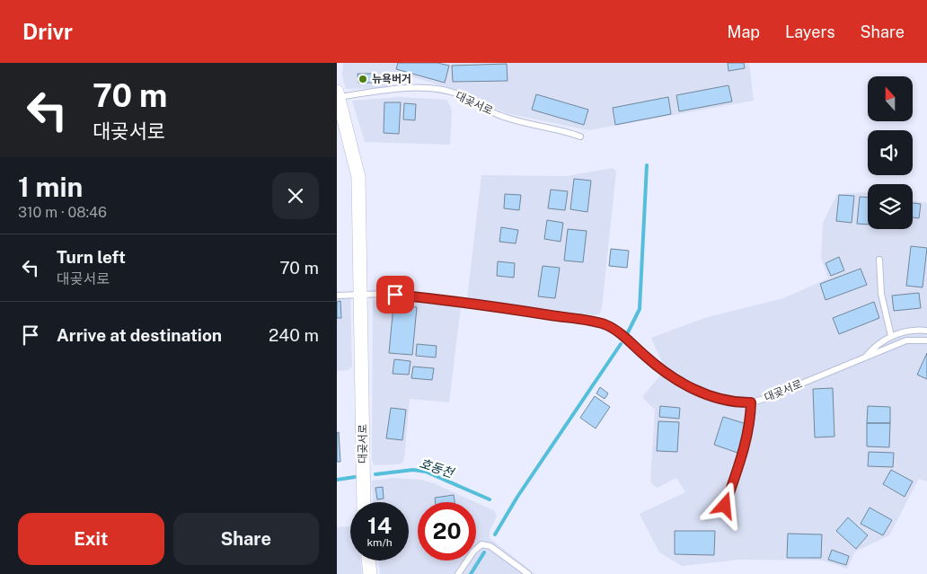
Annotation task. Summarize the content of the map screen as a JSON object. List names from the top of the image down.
{
  "streets": {
    "street": ["대곶서로"]
  },
  "water": ["호동천"],
  "places": ["뉴욕버거"],
  "north": "top",
  "page": {
    "header": "Drivr",
    "nav": ["Map", "Layers", "Share"],
    "turn": ["70 m", "대곶서로"],
    "heading": ["1 min", "310 m · 08:46"],
    "list": [
      {
        "name": "Turn left",
        "note": "대곶서로",
        "value": "70 m"
      },
      {
        "name": "Arrive at destination",
        "value": "240 m"
      }
    ],
    "speed": "14 km/h",
    "limit": "20",
    "buttons": ["Exit", "Share"]
  }
}
